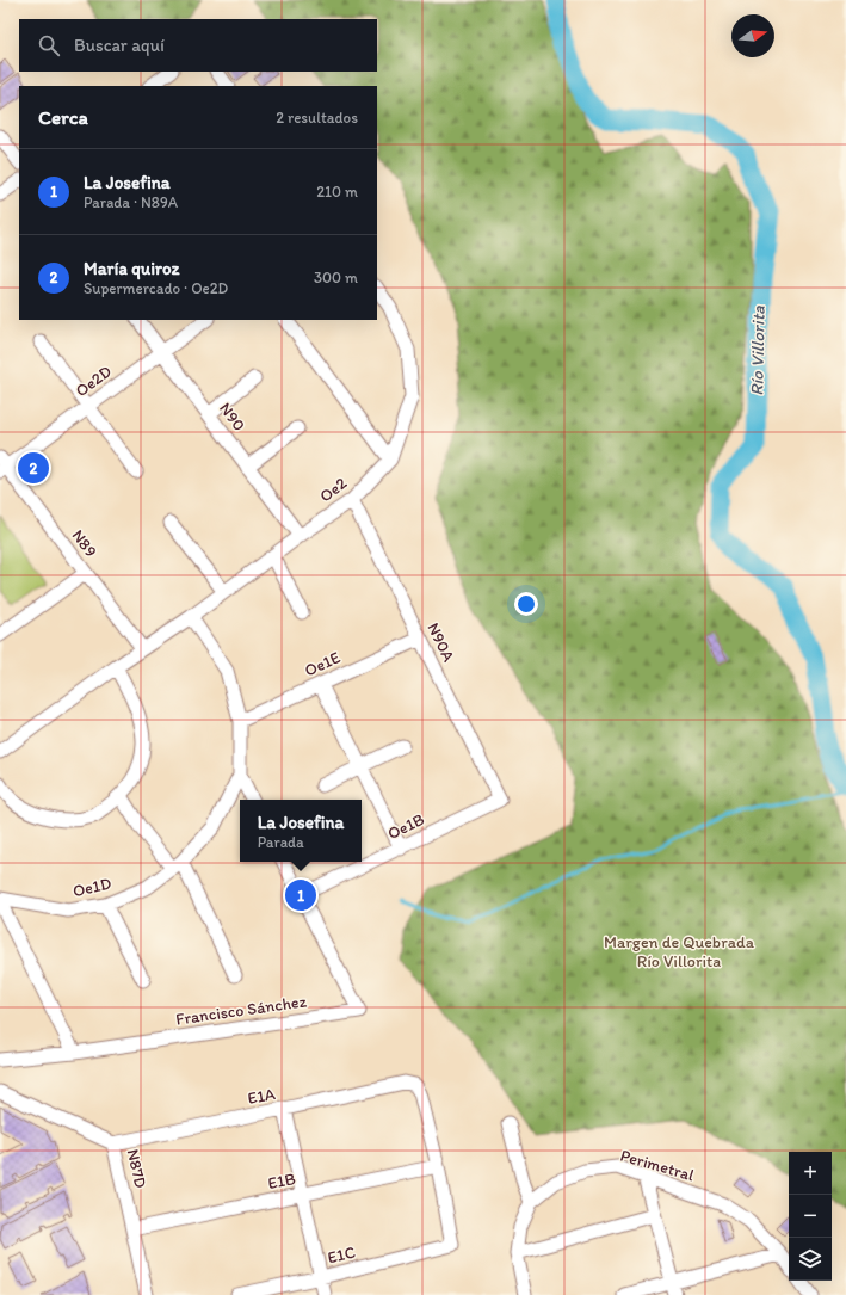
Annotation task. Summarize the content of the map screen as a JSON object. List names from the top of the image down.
{
  "streets": {
    "street": [
      "Oe2D",
      "N90",
      "Oe2",
      "N89",
      "N90A",
      "Oe1E",
      "Oe1B",
      "Oe1D",
      "Francisco Sánchez",
      "E1A",
      "Perimetral",
      "N87D",
      "E1B",
      "E1C"
    ]
  },
  "crossings": [
    ["Oe2D", "N90"],
    ["Oe2D", "N89"],
    ["N90", "Oe2"],
    ["Oe2", "N89"],
    ["Oe2", "N90A"],
    ["N90A", "Oe1E"],
    ["N90A", "Oe1B"],
    ["Oe1B", "Francisco Sánchez"],
    ["E1A", "N87D"],
    ["E1A", "E1B"],
    ["E1A", "E1C"],
    ["N87D", "E1B"],
    ["E1B", "E1C"]
  ],
  "water": ["Río Villorita"],
  "parks": ["Margen de Quebrada Río Villorita"],
  "north": "right",
  "page": {
    "search": "Buscar aquí",
    "heading": ["Cerca", "2 resultados"],
    "list": [
      {
        "mark": "1",
        "name": "La Josefina",
        "note": "Parada · N89A",
        "value": "210 m"
      },
      {
        "mark": "2",
        "name": "María quiroz",
        "note": "Supermercado · Oe2D",
        "value": "300 m"
      }
    ],
    "pins": ["2", "1"],
    "popup": ["La Josefina", "Parada"],
    "map_buttons": ["+", "−"]
  }
}
